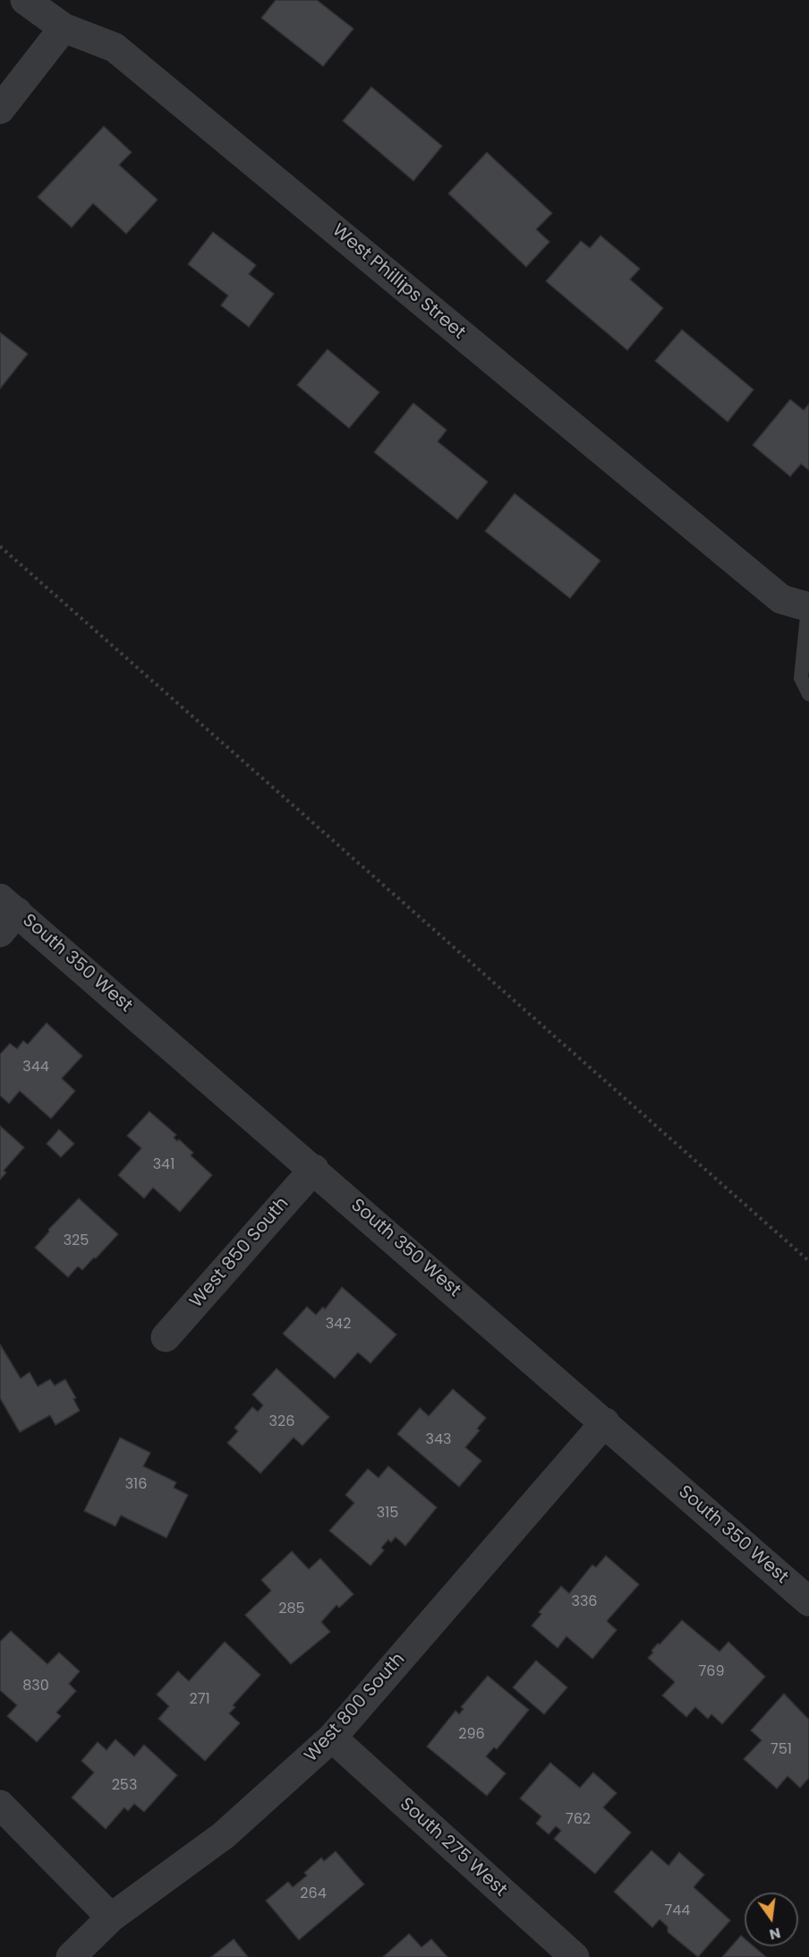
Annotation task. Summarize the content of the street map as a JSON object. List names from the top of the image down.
{
  "streets": {
    "street": [
      "West Phillips Street",
      "South 350 West",
      "West 850 South",
      "West 800 South",
      "South 275 West"
    ]
  },
  "crossings": [
    ["South 350 West", "West 850 South"],
    ["South 350 West", "West 800 South"],
    ["West 800 South", "South 275 West"]
  ],
  "house_numbers": [
    "344",
    "341",
    "325",
    "342",
    "326",
    "343",
    "316",
    "315",
    "336",
    "285",
    "769",
    "830",
    "271",
    "296",
    "751",
    "253",
    "762",
    "264",
    "744"
  ],
  "north": "bottom"
}
